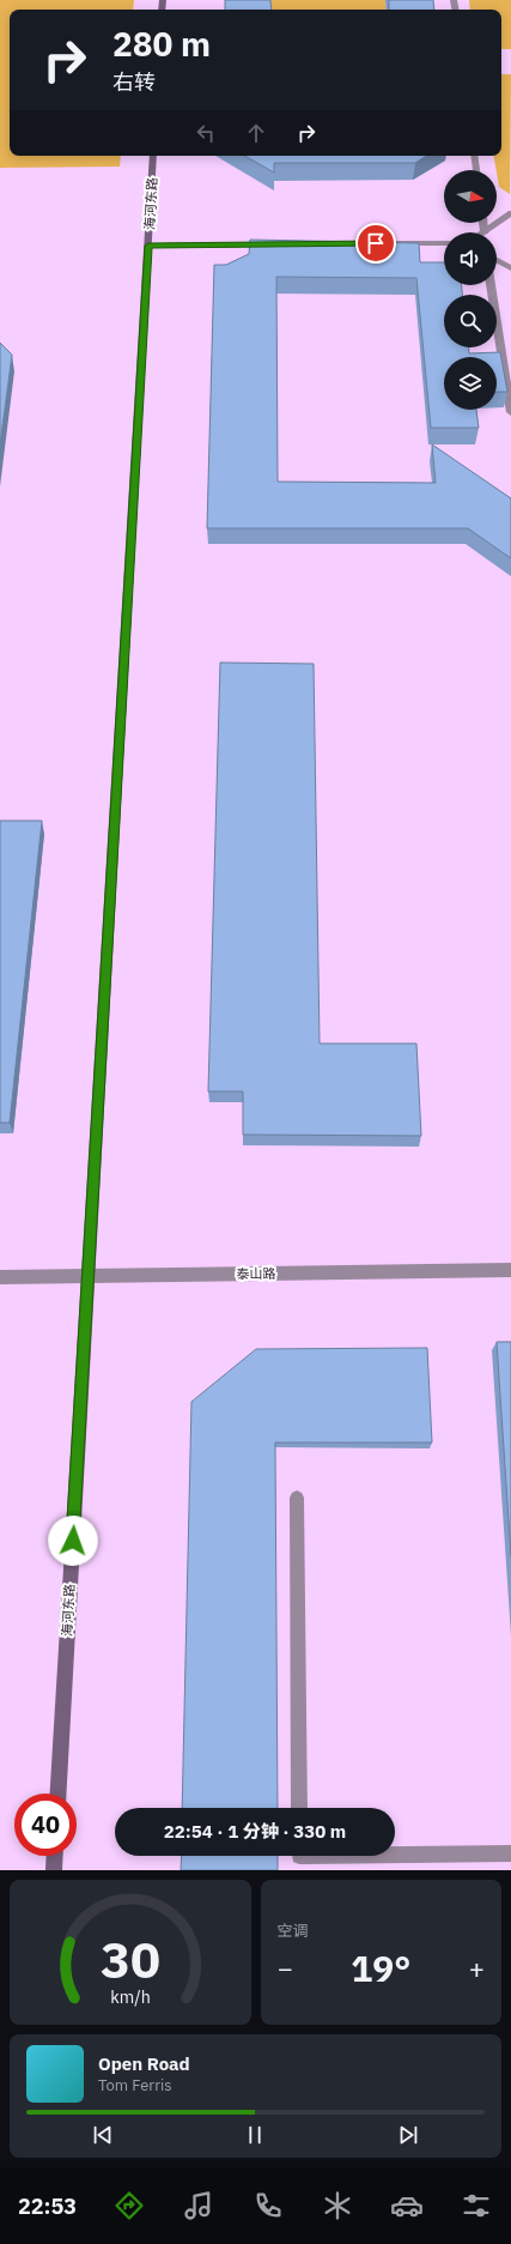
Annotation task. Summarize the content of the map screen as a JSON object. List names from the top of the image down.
{
  "streets": {
    "street": ["海河东路", "泰山路"]
  },
  "crossings": [
    ["海河东路", "泰山路"]
  ],
  "north": "right",
  "page": {
    "turn": ["280 m", "右转"],
    "limit": "40",
    "trip": "22:54 · 1 分钟 · 330 m",
    "tile": "空调",
    "heat": ["−", "19°", "+"],
    "song": ["Open Road", "Tom Ferris"],
    "tabs": "22:53",
    "gauge": ["30", "km/h"]
  }
}
